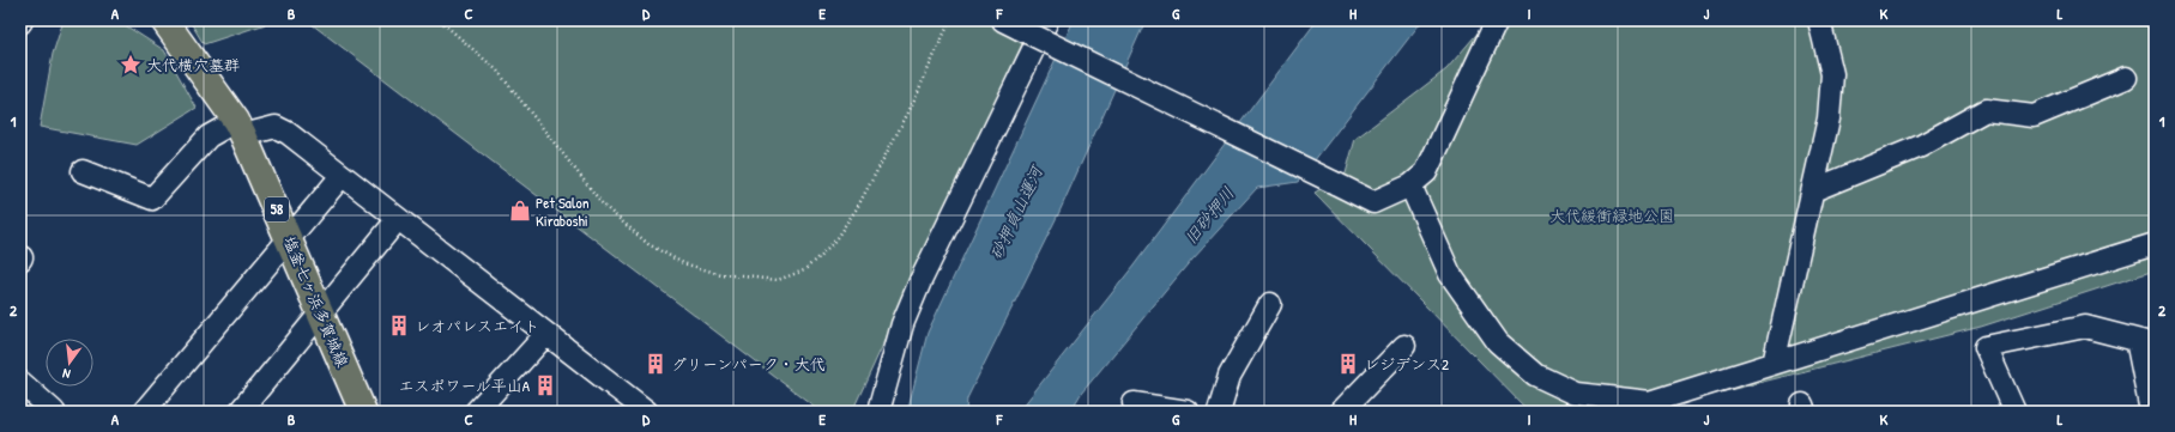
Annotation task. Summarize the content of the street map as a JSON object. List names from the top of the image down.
{
  "streets": {
    "main road": ["58", "塩釜七ヶ浜多賀城線"]
  },
  "water": ["砂押貞山運河", "旧砂押川"],
  "parks": ["大代緩衝緑地公園"],
  "places": {
    "place": ["大代横穴墓群"],
    "shop": ["Pet Salon Kiraboshi"],
    "building": [
      "レオパレスエイト",
      "グリーンパーク・大代",
      "レジデンス2",
      "エスポワール平山A"
    ]
  },
  "north": "bottom",
  "grid": {
    "columns": [
      "A",
      "B",
      "C",
      "D",
      "E",
      "F",
      "G",
      "H",
      "I",
      "J",
      "K",
      "L"
    ],
    "rows": ["1", "2"]
  }
}
